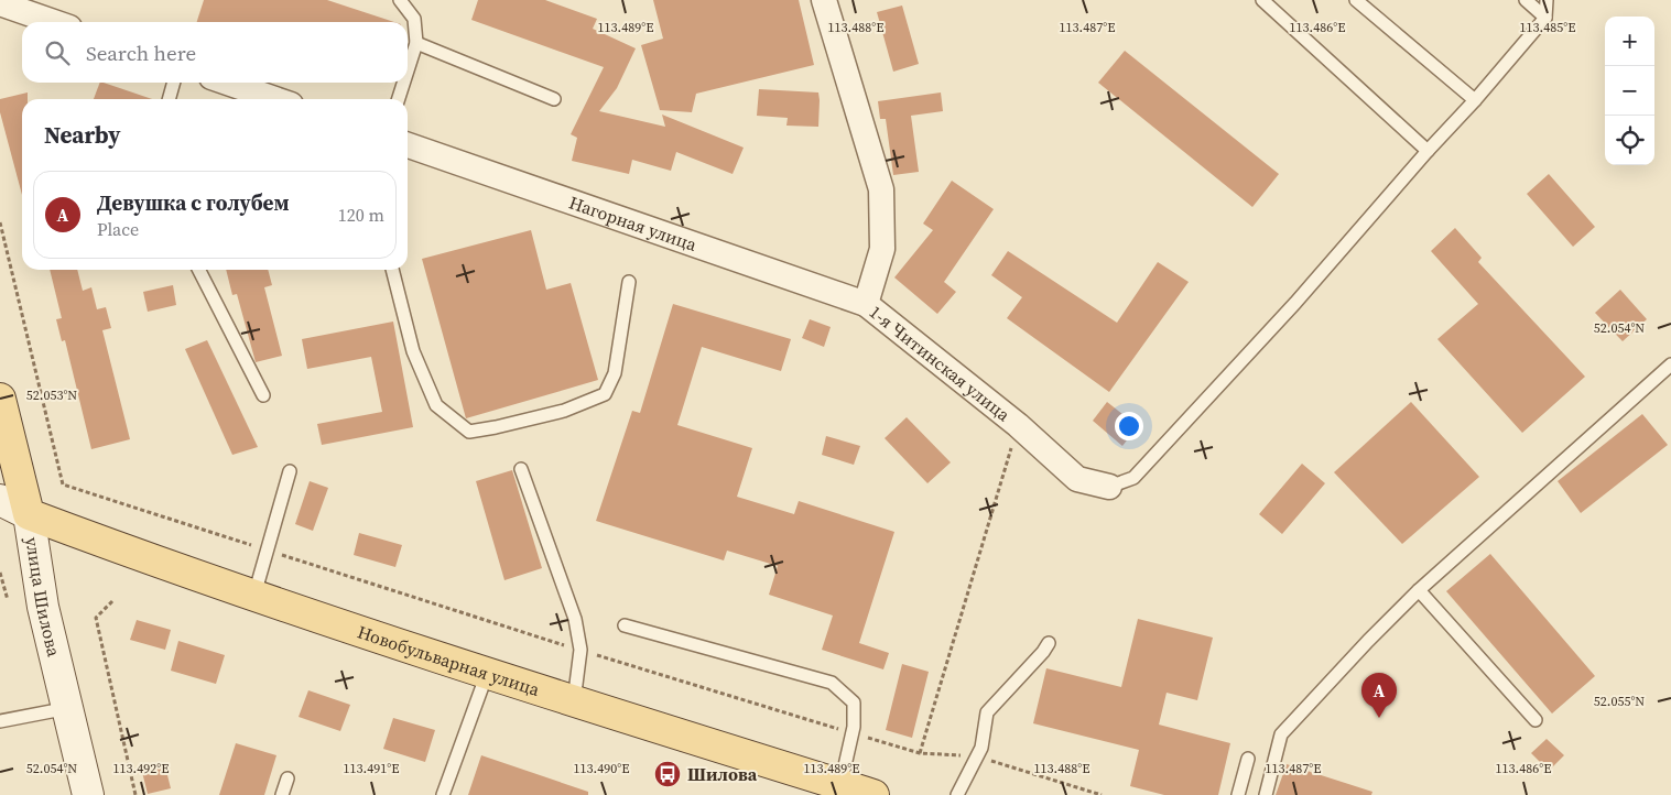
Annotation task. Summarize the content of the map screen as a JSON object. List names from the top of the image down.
{
  "streets": {
    "main road": ["улица Шилова", "Новобульварная улица"],
    "street": ["Нагорная улица", "1-я Читинская улица"]
  },
  "crossings": [
    ["Нагорная улица", "1-я Читинская улица"],
    ["улица Шилова", "Новобульварная улица"]
  ],
  "places": {
    "bus stop": ["Шилова"]
  },
  "page": {
    "map_buttons": ["+", "−"],
    "search": "Search here",
    "heading": "Nearby",
    "list": [
      {
        "mark": "A",
        "name": "Девушка с голубем",
        "note": "Place",
        "value": "120 m"
      }
    ],
    "pins": "A"
  },
  "coordinates": [
    "113.489°E",
    "113.488°E",
    "113.487°E",
    "113.486°E",
    "113.485°E",
    "52.054°N",
    "52.053°N",
    "52.055°N",
    "113.492°E",
    "113.491°E",
    "113.490°E"
  ]
}
